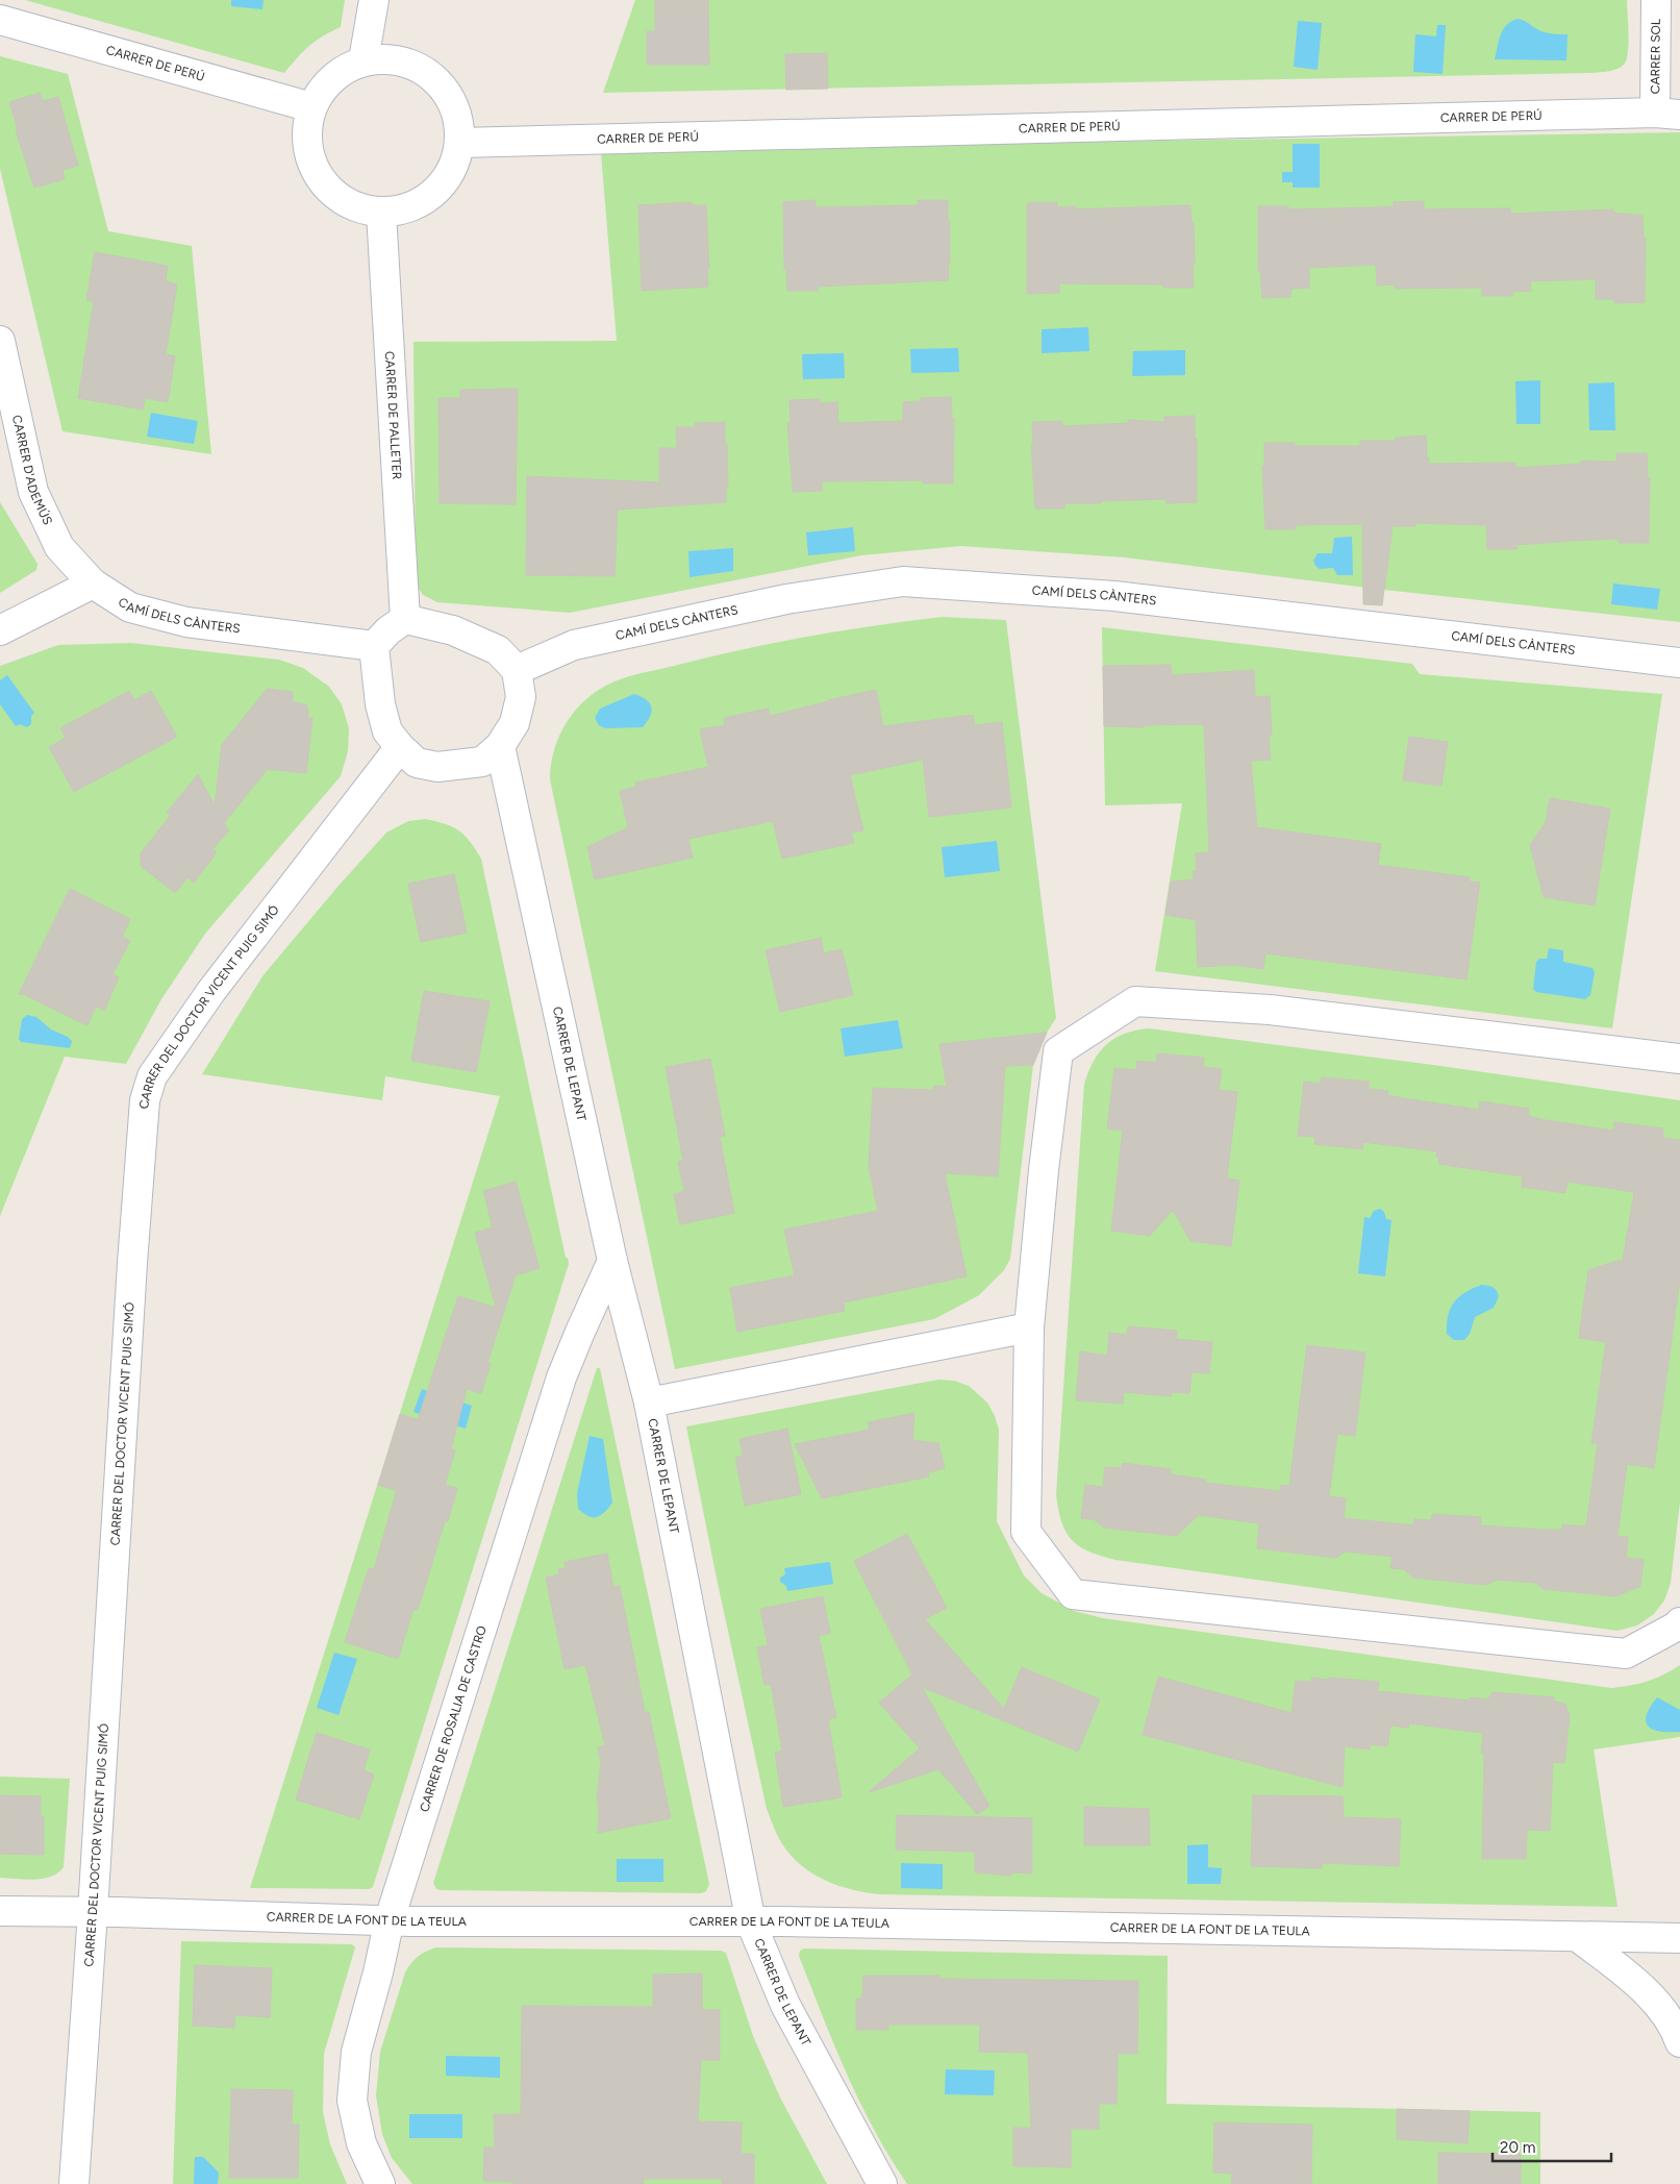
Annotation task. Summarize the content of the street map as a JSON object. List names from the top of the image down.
{
  "streets": {
    "street": [
      "CARRER SOL",
      "CARRER DE PERÚ",
      "CARRER DE PALLETER",
      "CARRER D'ADEMÚS",
      "CAMÍ DELS CÀNTERS",
      "CARRER DEL DOCTOR VICENT PUIG SIMÓ",
      "CARRER DE LEPANT",
      "CARRER DE ROSALIA DE CASTRO",
      "CARRER DE LA FONT DE LA TEULA"
    ]
  },
  "crossings": [
    ["CARRER SOL", "CARRER DE PERÚ"],
    ["CARRER DE PERÚ", "CARRER DE PALLETER"],
    ["CARRER DE PALLETER", "CAMÍ DELS CÀNTERS"],
    ["CARRER DE PALLETER", "CARRER DEL DOCTOR VICENT PUIG SIMÓ"],
    ["CARRER DE PALLETER", "CARRER DE LEPANT"],
    ["CARRER D'ADEMÚS", "CAMÍ DELS CÀNTERS"],
    ["CAMÍ DELS CÀNTERS", "CARRER DEL DOCTOR VICENT PUIG SIMÓ"],
    ["CAMÍ DELS CÀNTERS", "CARRER DE LEPANT"],
    ["CARRER DEL DOCTOR VICENT PUIG SIMÓ", "CARRER DE LEPANT"],
    ["CARRER DEL DOCTOR VICENT PUIG SIMÓ", "CARRER DE LA FONT DE LA TEULA"],
    ["CARRER DE LEPANT", "CARRER DE ROSALIA DE CASTRO"],
    ["CARRER DE LEPANT", "CARRER DE LA FONT DE LA TEULA"],
    ["CARRER DE ROSALIA DE CASTRO", "CARRER DE LA FONT DE LA TEULA"]
  ],
  "scale_bar": "20 m"
}
